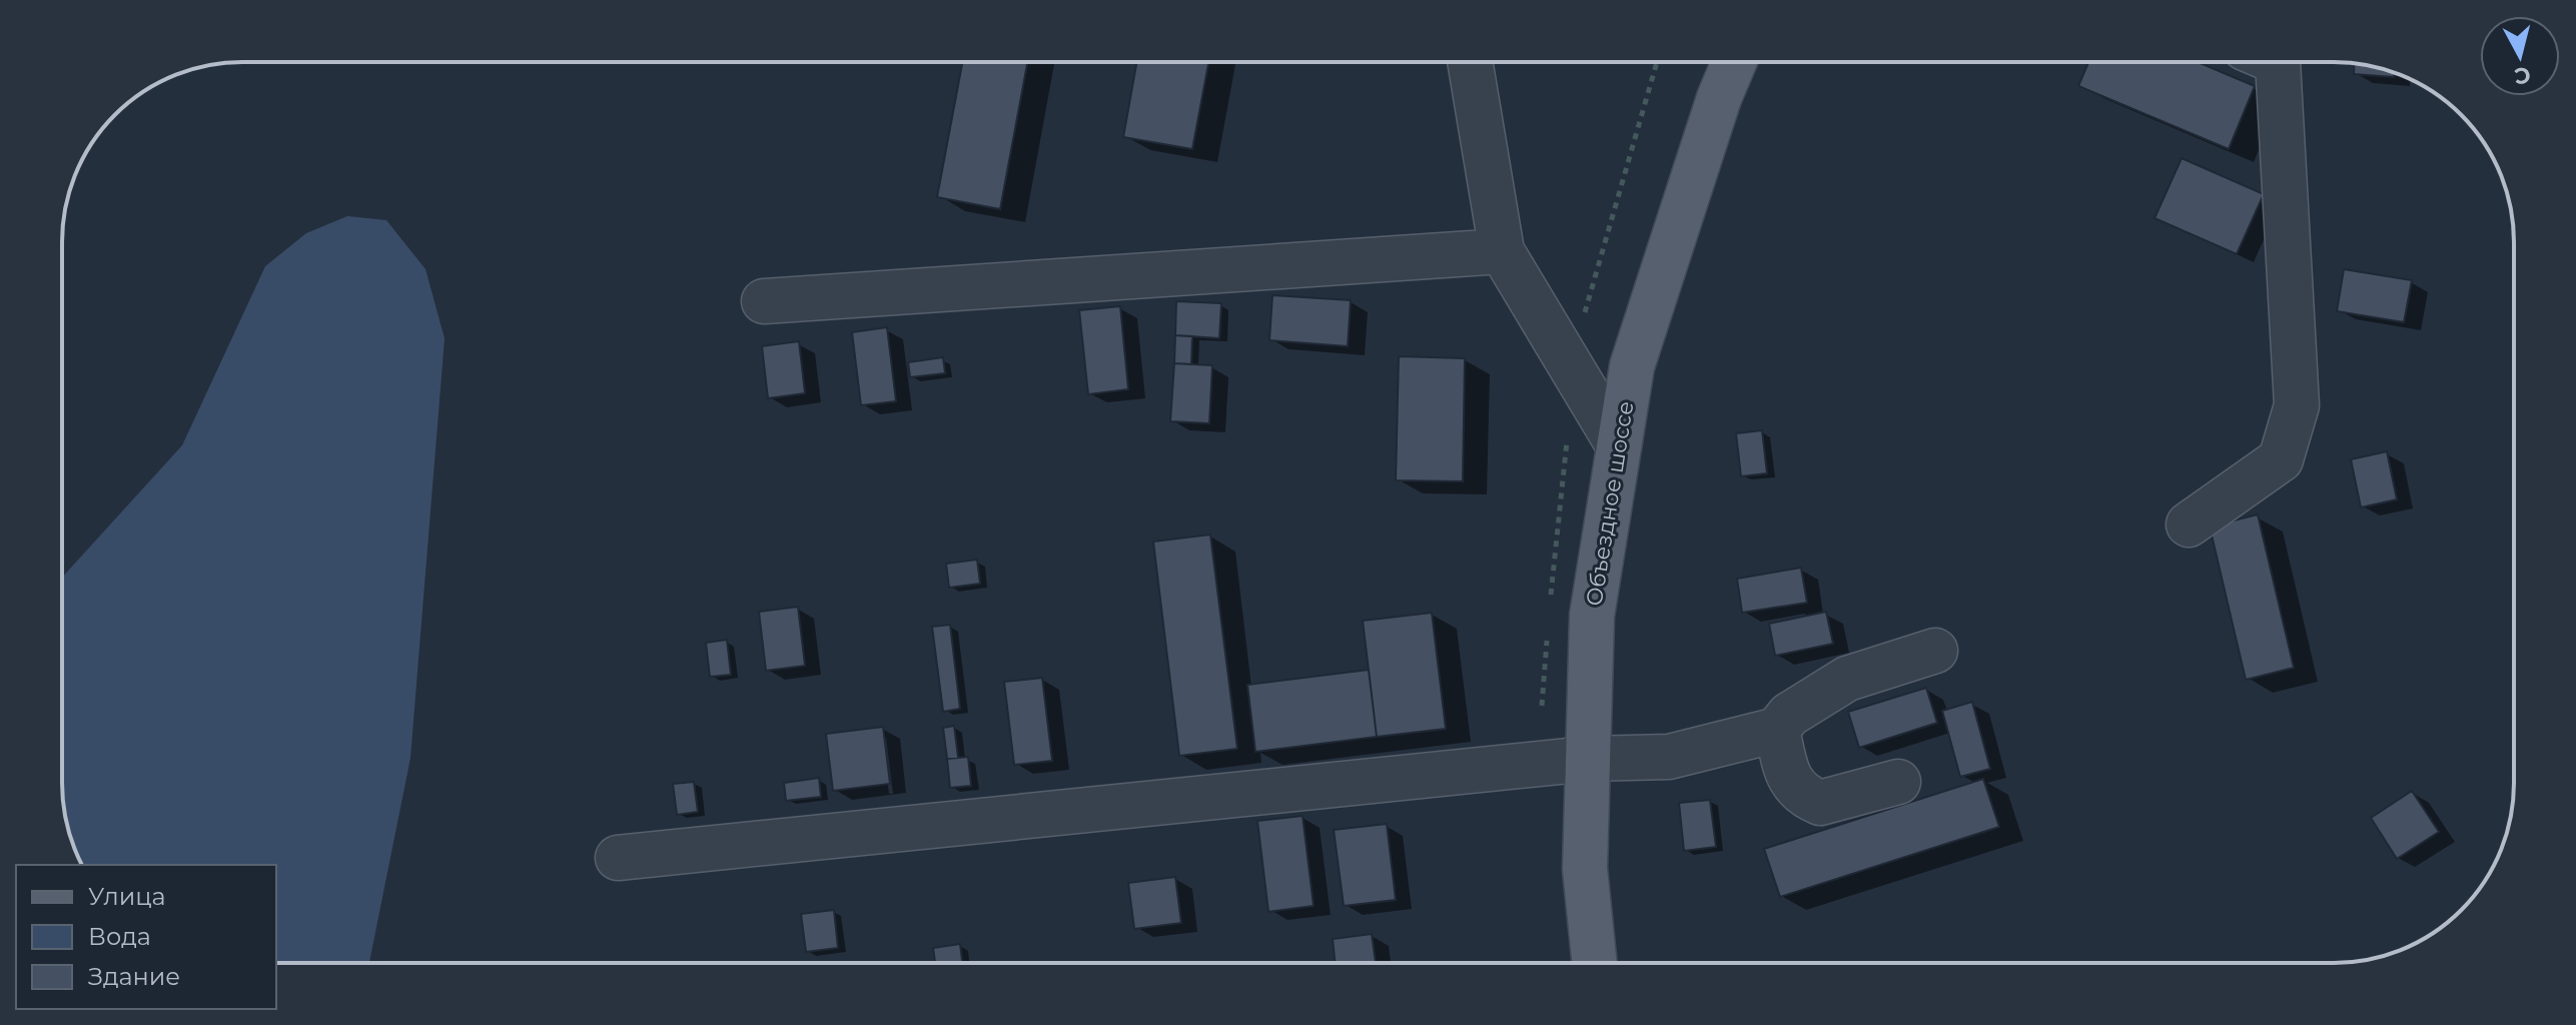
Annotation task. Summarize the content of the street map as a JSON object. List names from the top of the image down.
{
  "streets": {
    "main road": ["Объездное шоссе"]
  },
  "legend": ["Улица", "Вода", "Здание"],
  "north": "bottom"
}
